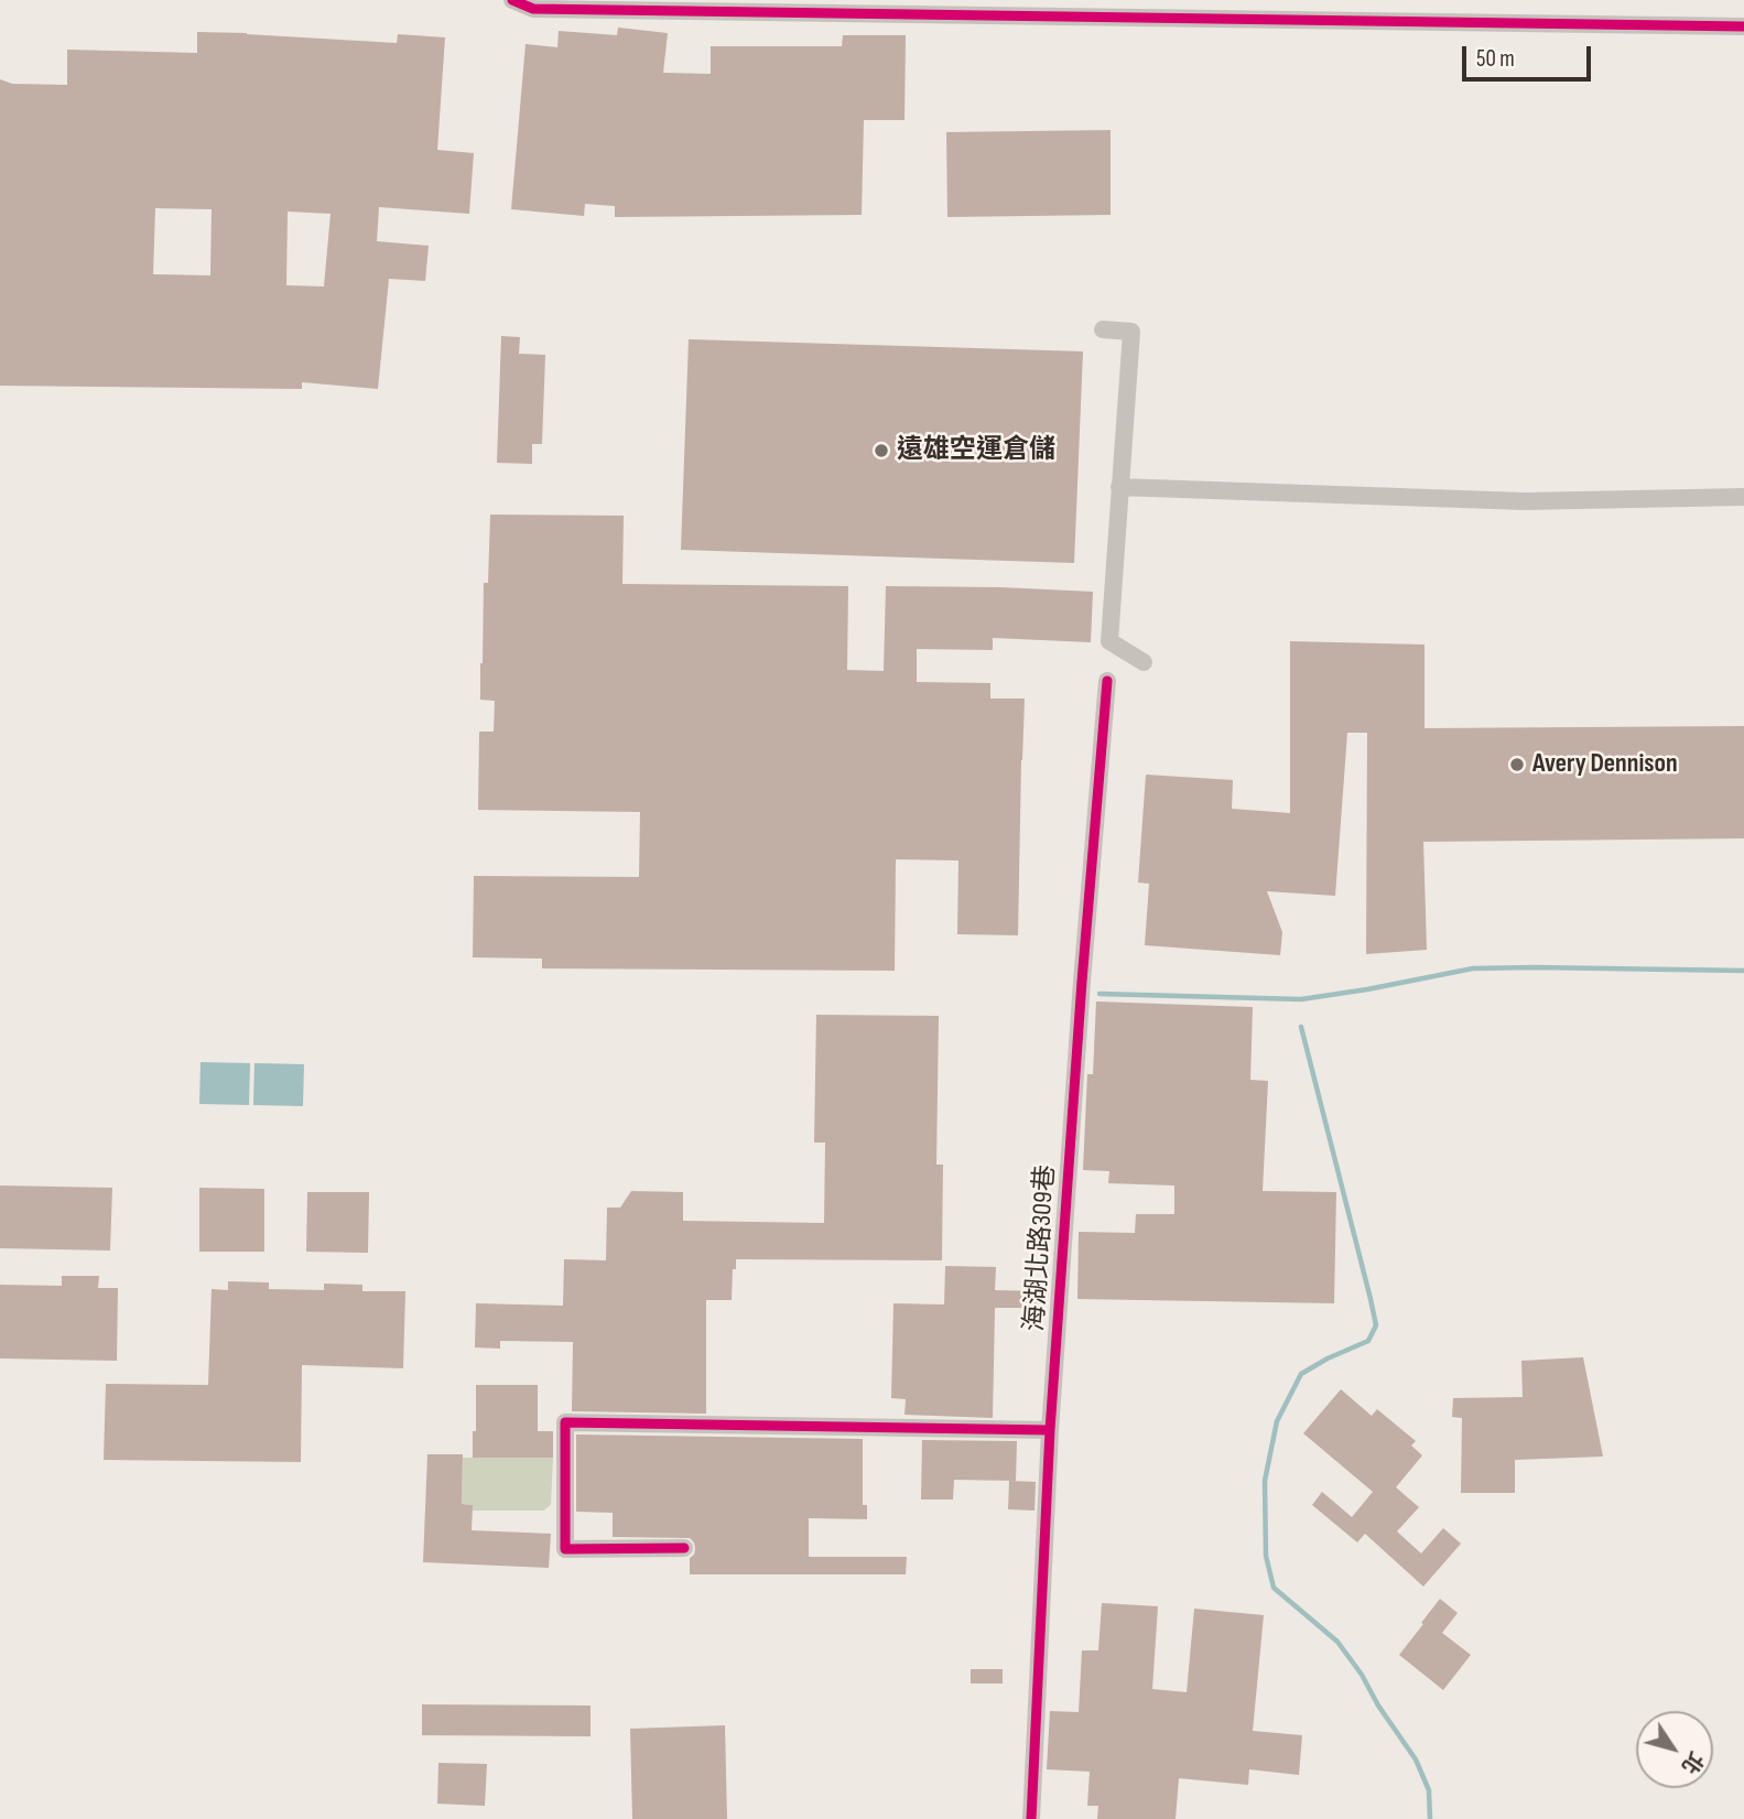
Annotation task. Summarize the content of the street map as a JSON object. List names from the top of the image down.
{
  "streets": {
    "street": ["海湖北路309巷"]
  },
  "places": ["遠雄空運倉儲", "Avery Dennison"],
  "scale_bar": "50 m",
  "north": "bottom right"
}
